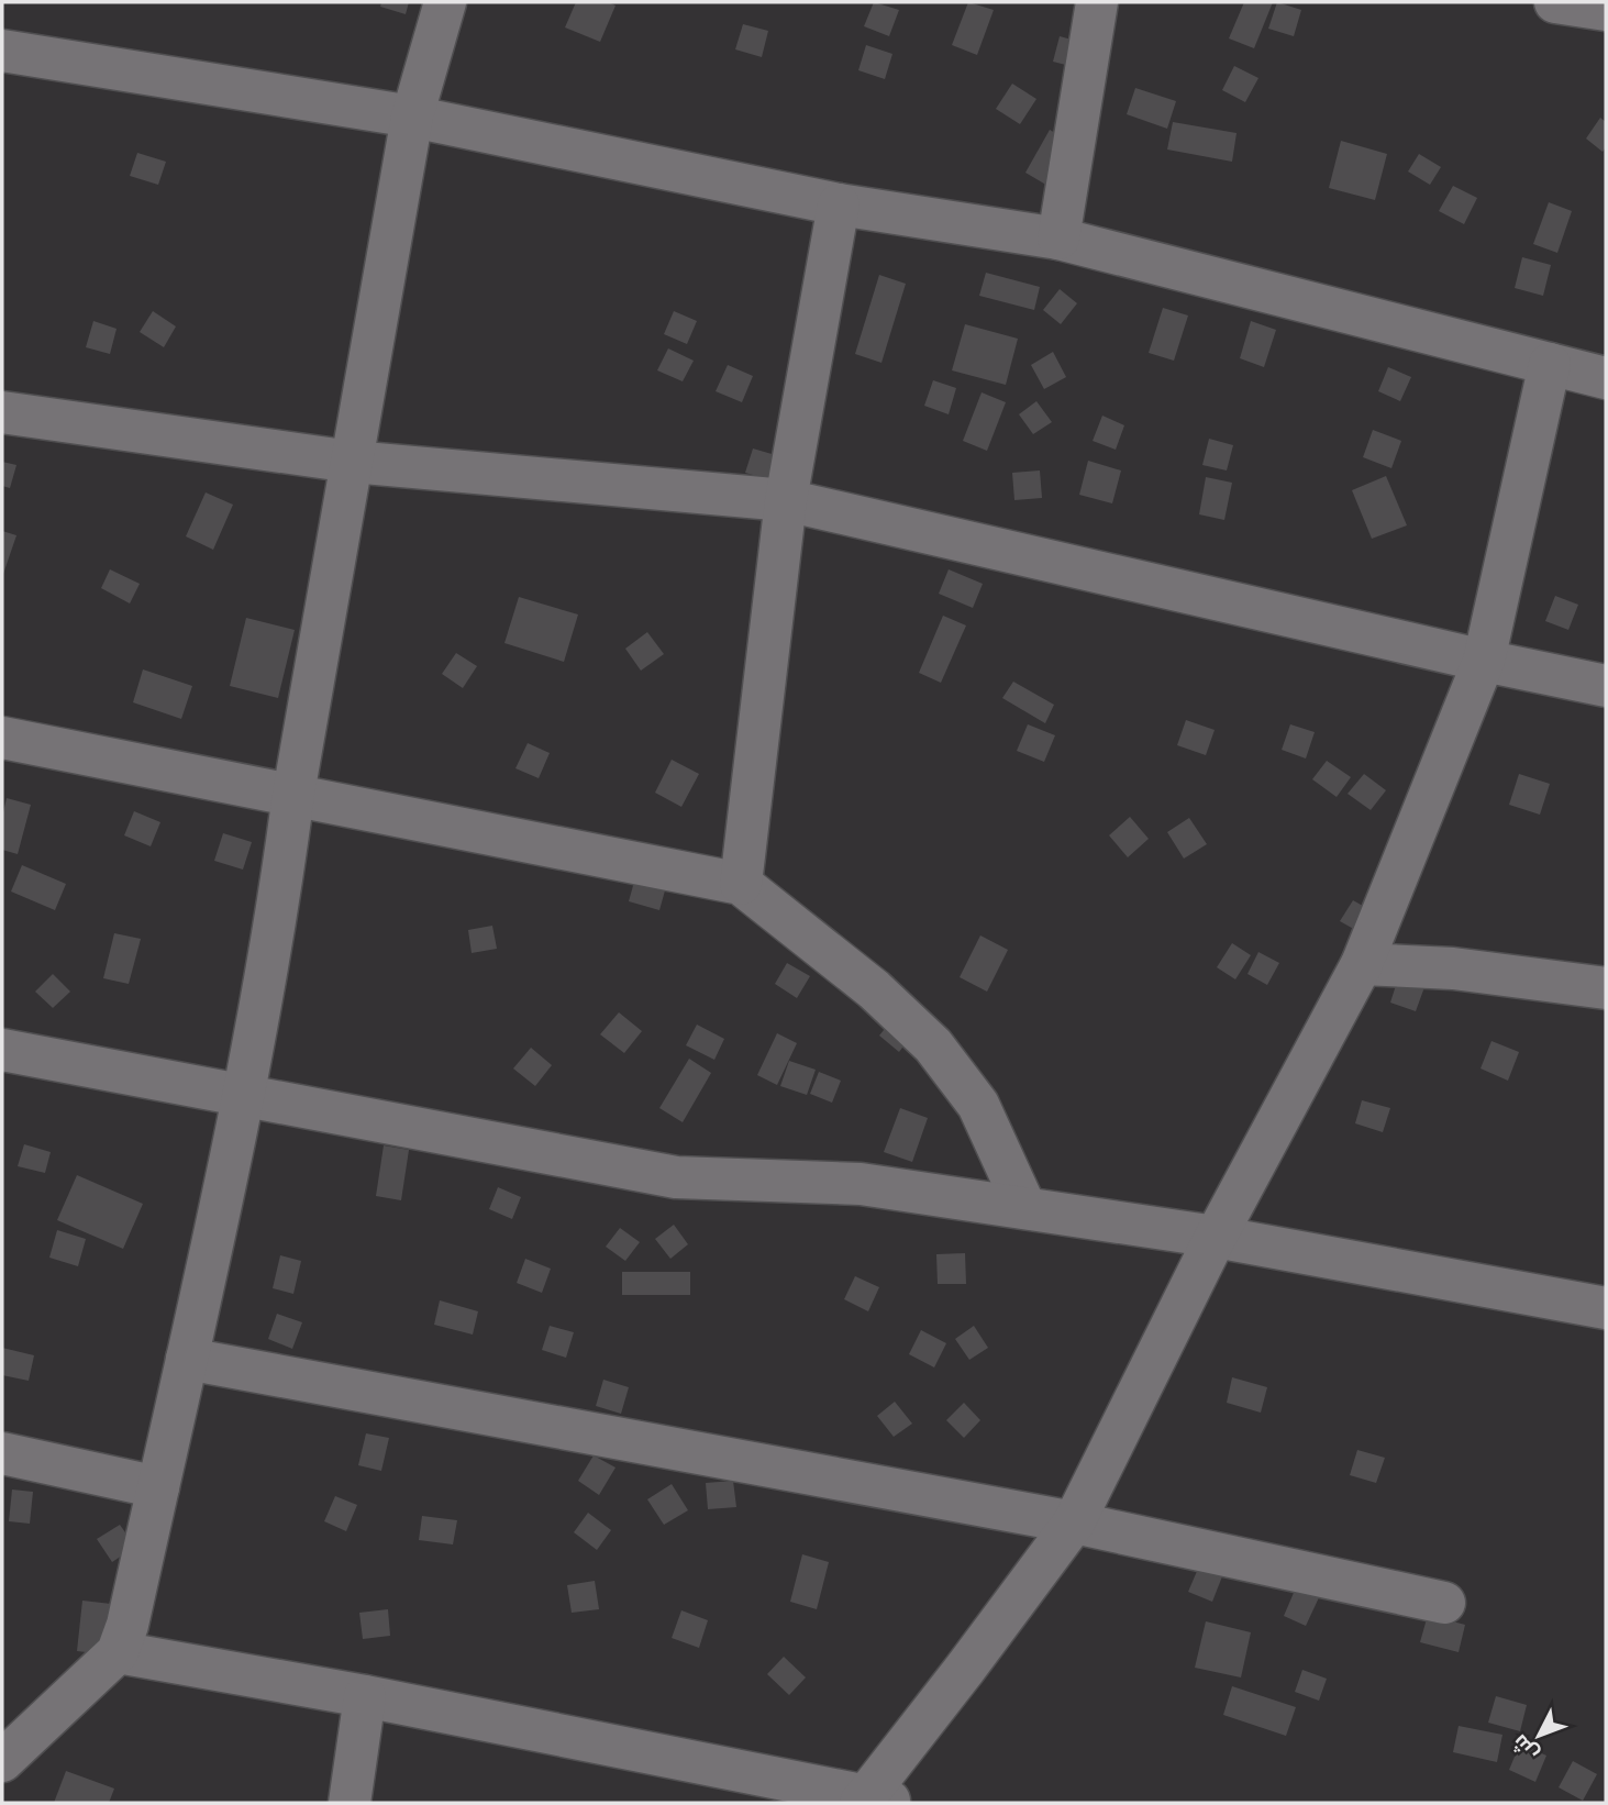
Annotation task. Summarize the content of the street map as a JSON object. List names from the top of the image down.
{
  "north": "bottom left"
}
